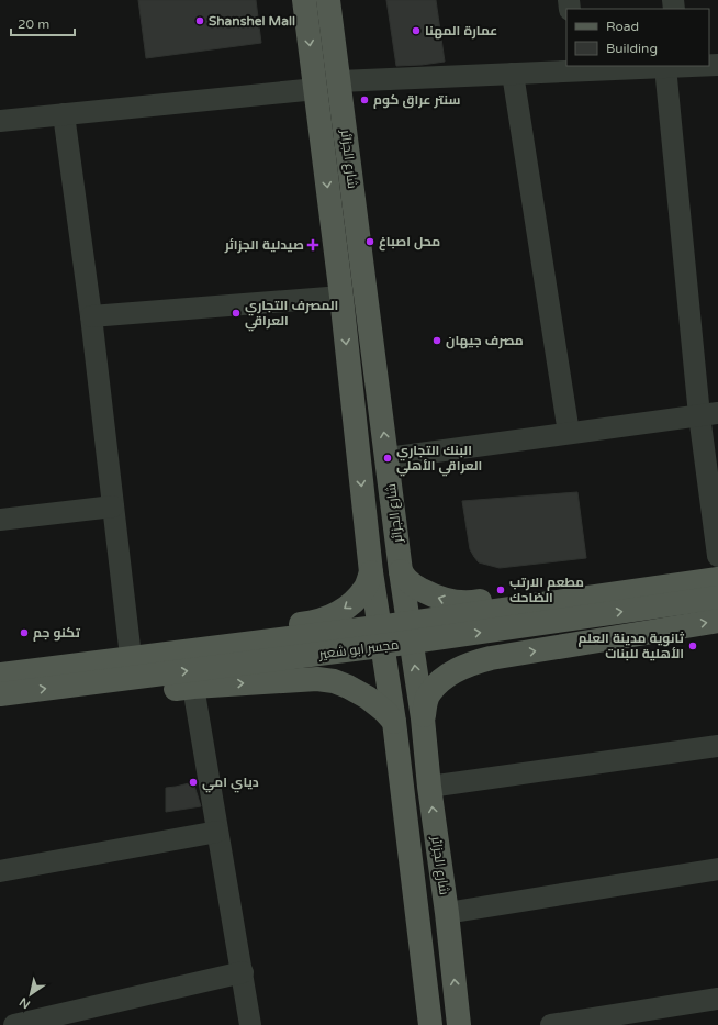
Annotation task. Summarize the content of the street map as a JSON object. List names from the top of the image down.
{
  "streets": {
    "main road": ["شارع الجزائر", "مجسر ابو شعير"]
  },
  "places": {
    "other": [
      "Shanshel Mall",
      "عمارة المهنا",
      "سنتر عراق كوم",
      "محل اصباغ",
      "المصرف التجاري العراقي",
      "مصرف جيهان",
      "البنك التجاري العراقي الأهلي",
      "مطعم الارتب الضاحك",
      "تكنو جم",
      "ثانوية مدينة العلم الأهلية للبنات",
      "دياي امي"
    ],
    "health": ["صيدلية الجزائر"]
  },
  "legend": ["Road", "Building"],
  "scale_bar": "20 m",
  "north": "bottom left"
}
